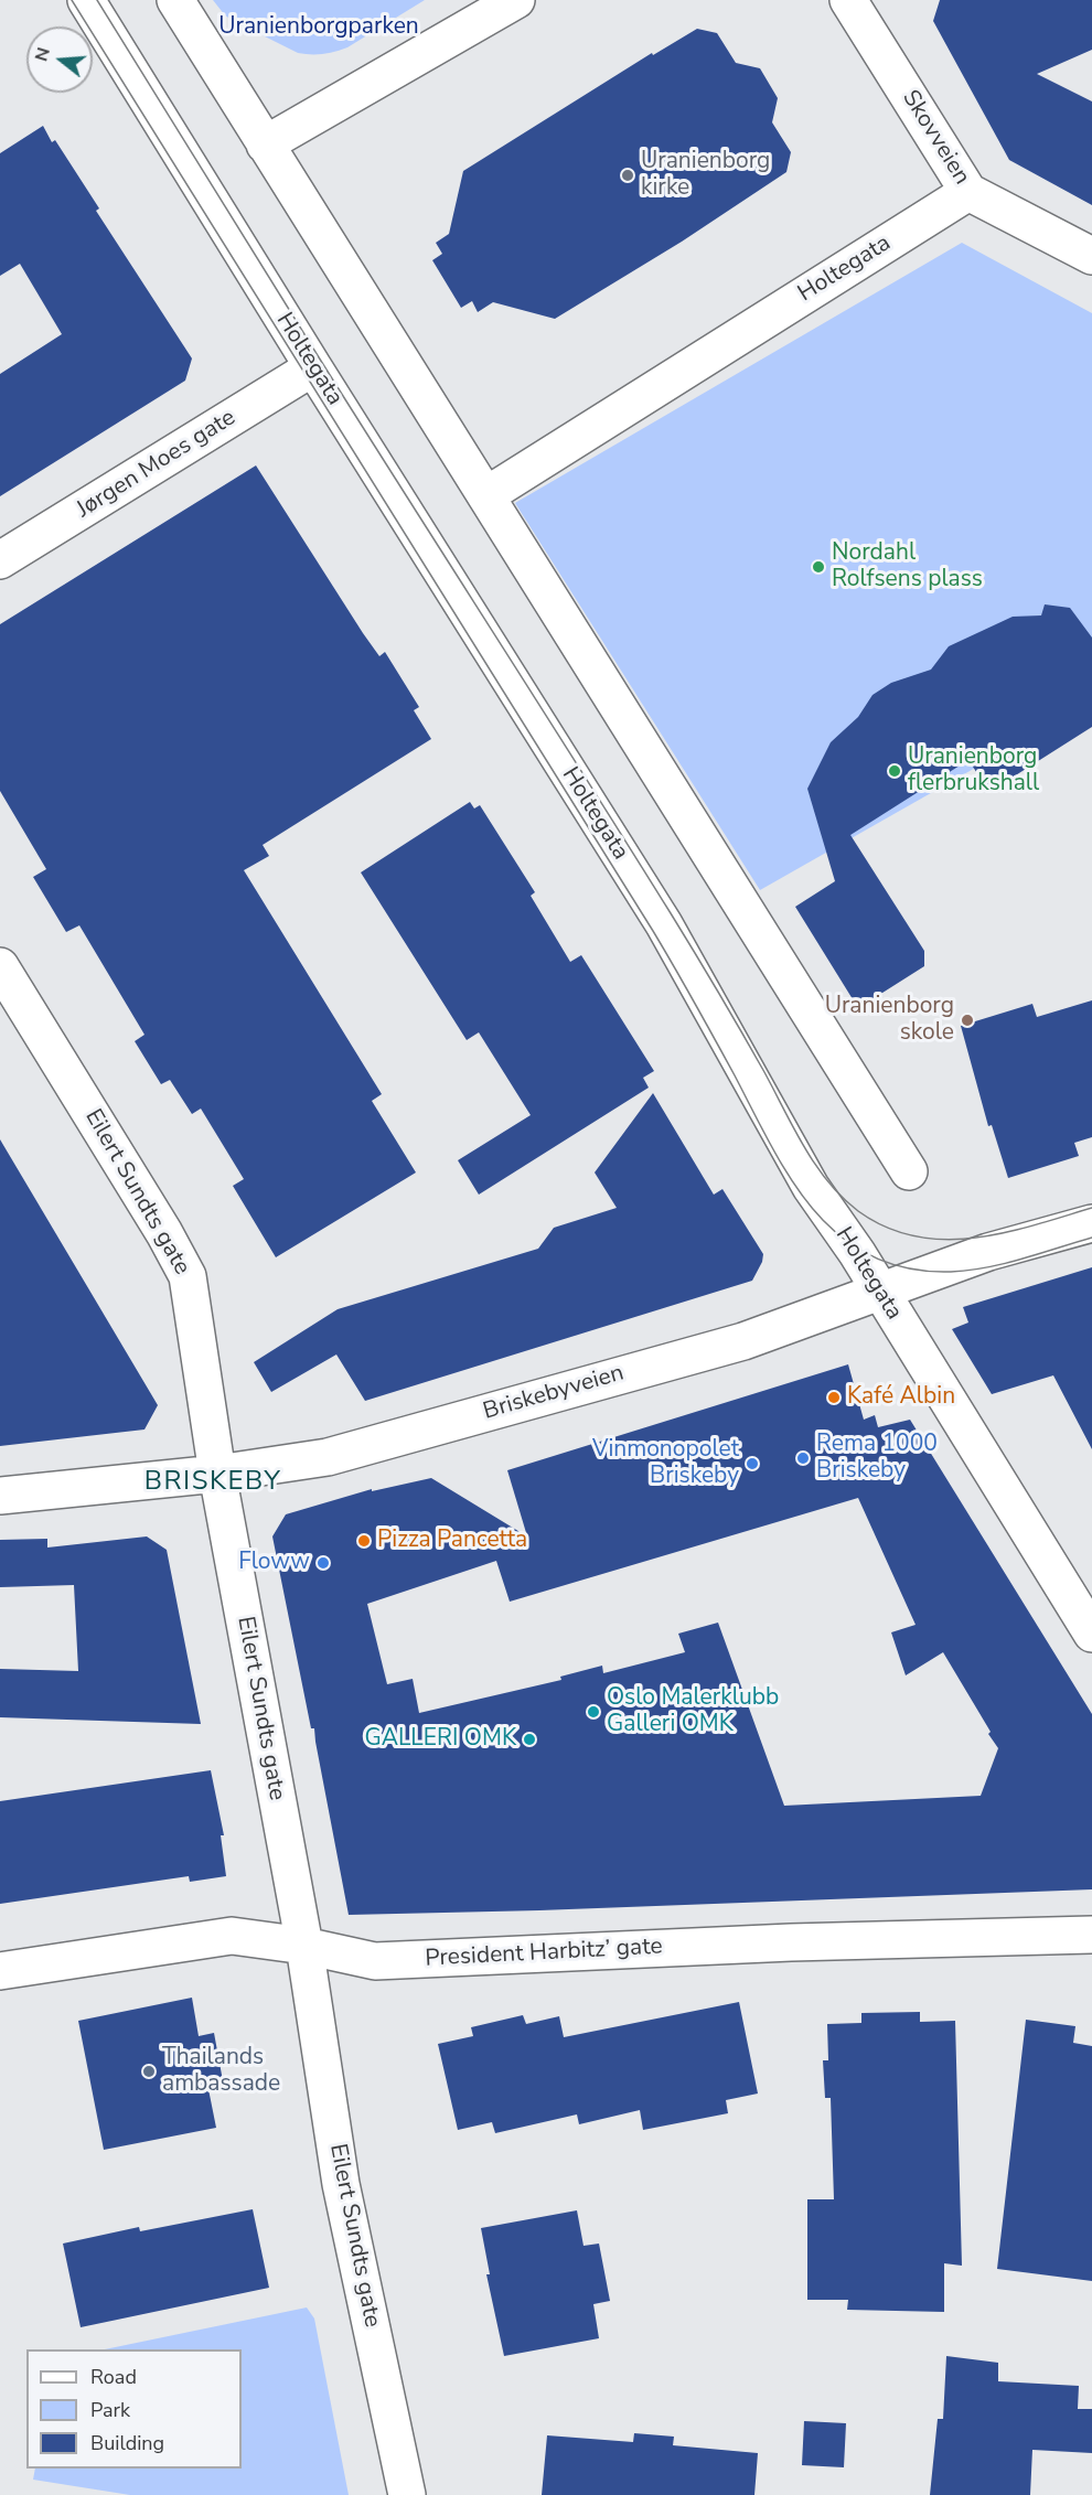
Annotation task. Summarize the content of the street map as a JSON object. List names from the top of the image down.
{
  "streets": {
    "street": [
      "Skovveien",
      "Holtegata",
      "Jørgen Moes gate",
      "Eilert Sundts gate",
      "Briskebyveien",
      "President Harbitz’ gate"
    ]
  },
  "crossings": [
    ["Skovveien", "Holtegata"],
    ["Holtegata", "Jørgen Moes gate"],
    ["Holtegata", "Briskebyveien"],
    ["Eilert Sundts gate", "Briskebyveien"],
    ["Eilert Sundts gate", "President Harbitz’ gate"]
  ],
  "districts": ["BRISKEBY"],
  "parks": ["Uranienborgparken"],
  "places": [
    "Uranienborg kirke",
    "Nordahl Rolfsens plass",
    "Uranienborg flerbrukshall",
    "Uranienborg skole",
    "Kafé Albin",
    "Rema 1000 Briskeby",
    "Vinmonopolet Briskeby",
    "Pizza Pancetta",
    "Floww",
    "Oslo Malerklubb Galleri OMK",
    "GALLERI OMK",
    "Thailands ambassade"
  ],
  "legend": ["Road", "Park", "Building"],
  "north": "left"
}
